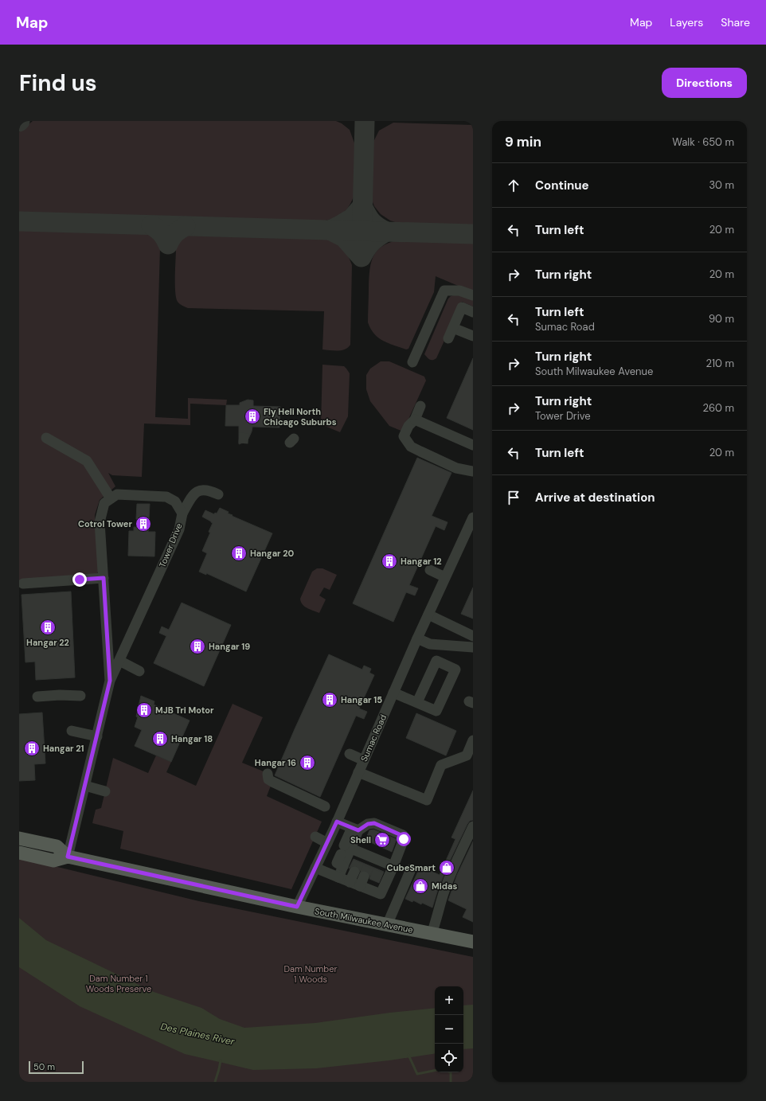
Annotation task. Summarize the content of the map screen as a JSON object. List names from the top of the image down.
{
  "streets": {
    "main road": ["South Milwaukee Avenue"],
    "street": ["Tower Drive", "Sumac Road"]
  },
  "crossings": [
    ["Tower Drive", "South Milwaukee Avenue"],
    ["Sumac Road", "South Milwaukee Avenue"]
  ],
  "water": ["Des Plaines River"],
  "parks": ["Dam Number 1 Woods", "Dam Number 1 Woods Preserve"],
  "places": {
    "building": [
      "Fly Heli North Chicago Suburbs",
      "Cotrol Tower",
      "Hangar 20",
      "Hangar 12",
      "Hangar 22",
      "Hangar 19",
      "Hangar 15",
      "MJB Tri Motor",
      "Hangar 18",
      "Hangar 21",
      "Hangar 16"
    ],
    "supermarket": ["Shell"],
    "shop": ["CubeSmart", "Midas"]
  },
  "scale_bar": "50 m",
  "page": {
    "header": "Map",
    "nav": ["Map", "Layers", "Share"],
    "buttons": "Directions",
    "title": "Find us",
    "heading": ["9 min", "Walk · 650 m"],
    "list": [
      ["Continue", "30 m"],
      ["Turn left", "20 m"],
      ["Turn right", "20 m"],
      ["Turn left", "Sumac Road", "90 m"],
      ["Turn right", "South Milwaukee Avenue", "210 m"],
      ["Turn right", "Tower Drive", "260 m"],
      ["Turn left", "20 m"],
      "Arrive at destination"
    ],
    "map_buttons": ["+", "−"],
    "scale": "50 m"
  }
}
